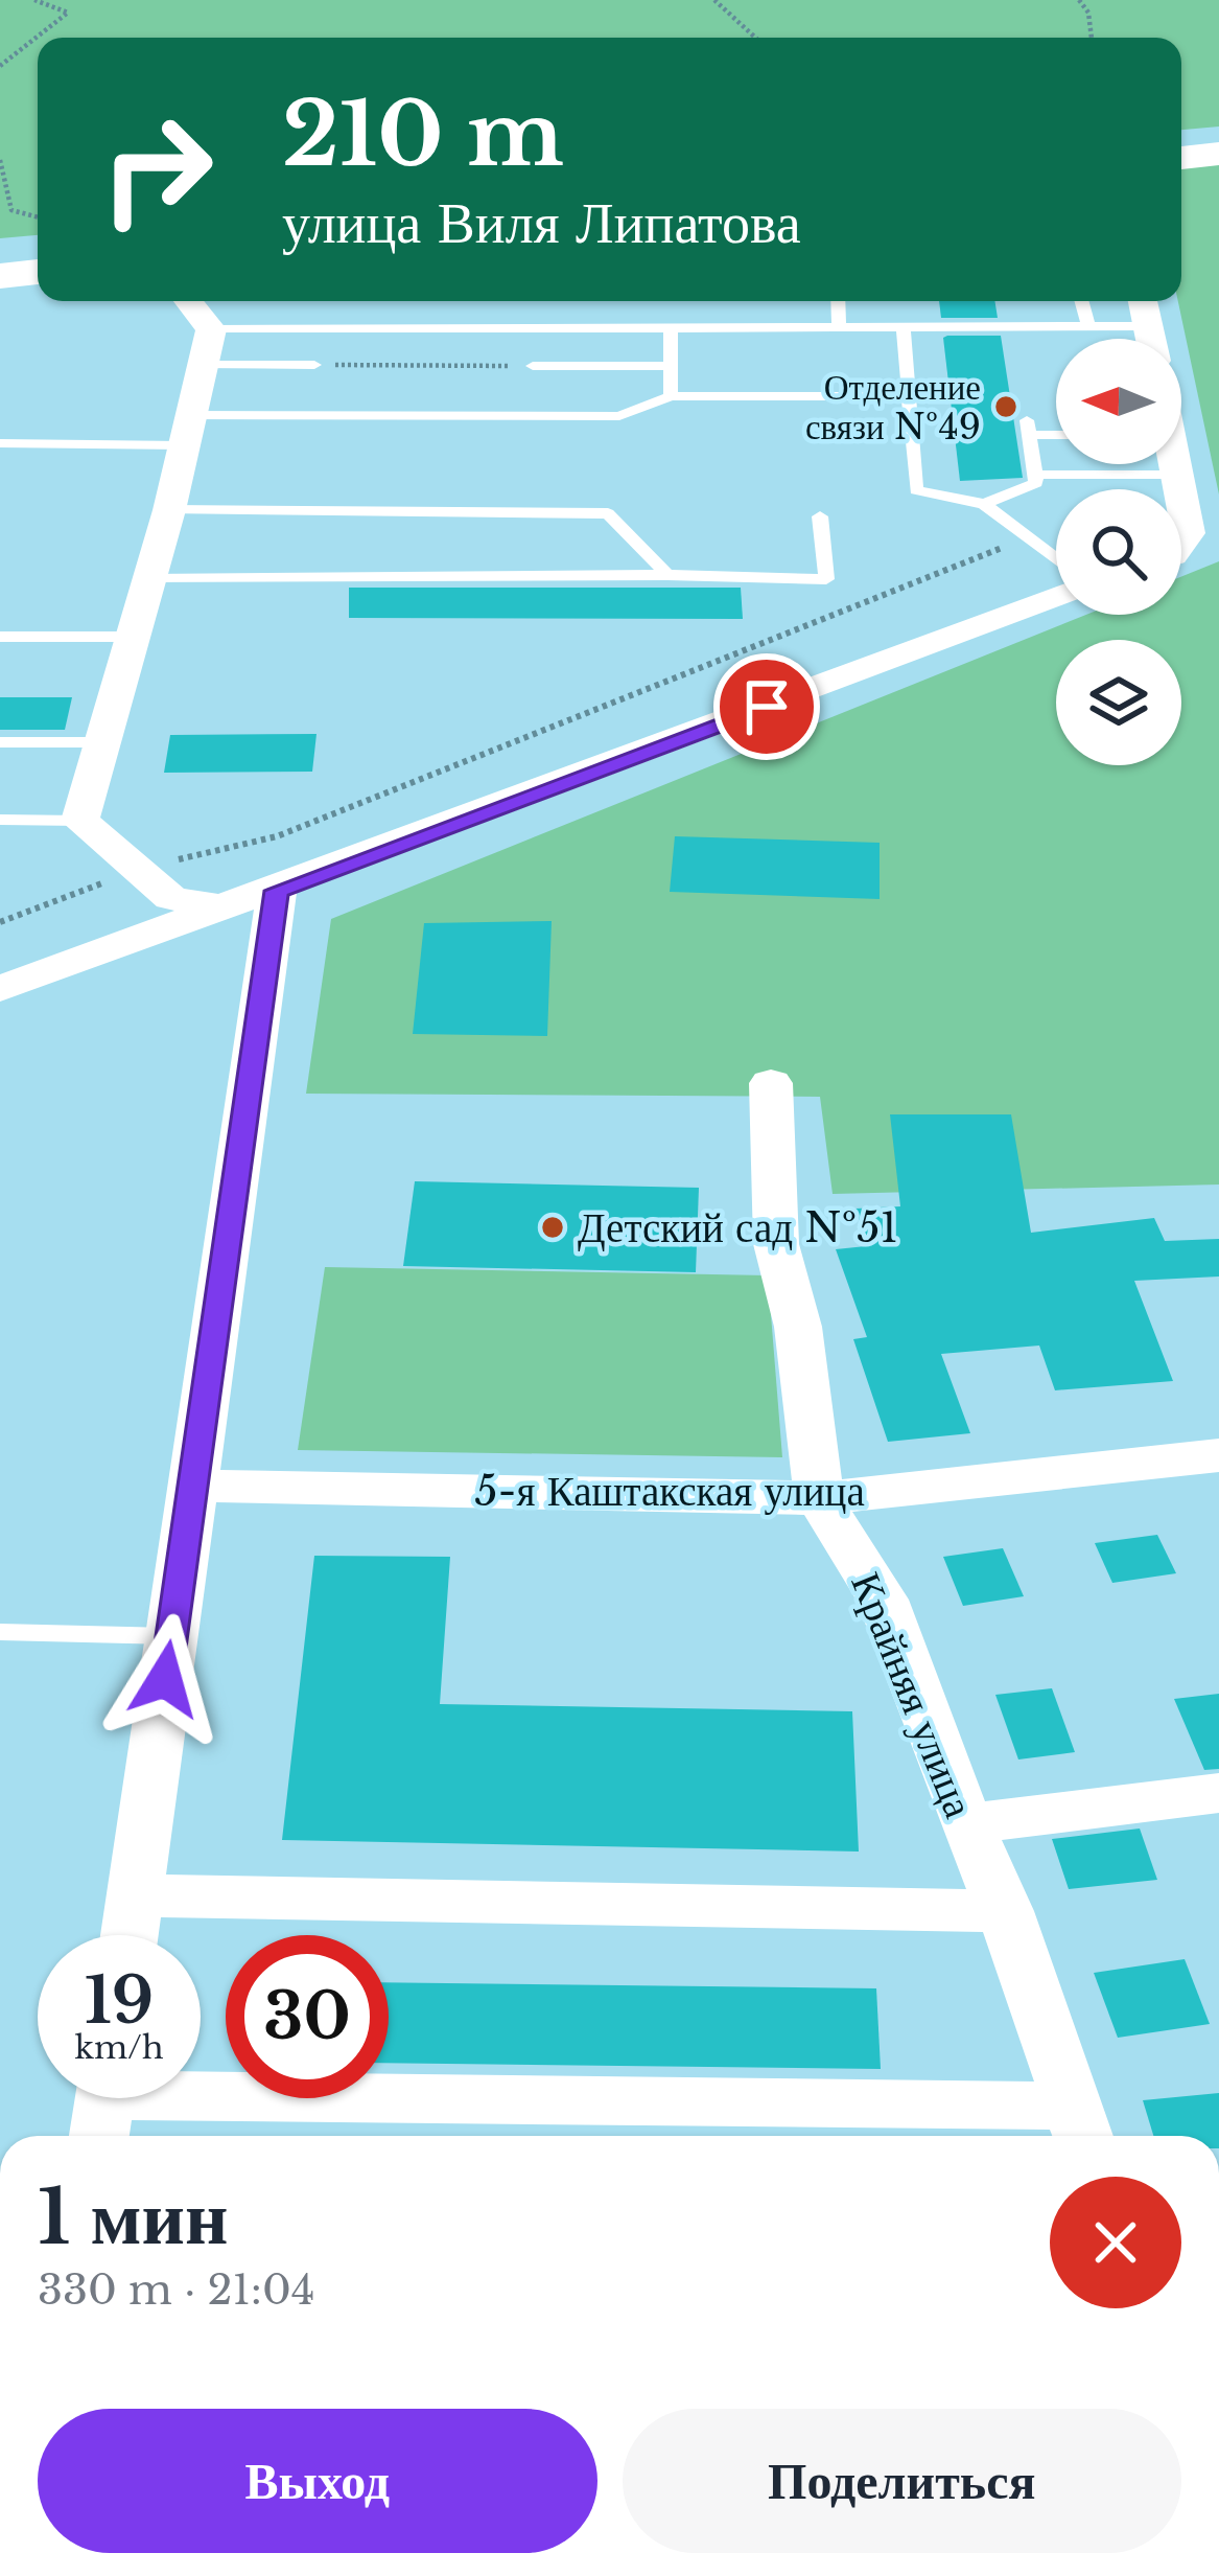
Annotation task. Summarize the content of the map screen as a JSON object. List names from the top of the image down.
{
  "streets": {
    "street": ["5-я Каштакская улица", "Крайняя улица"]
  },
  "crossings": [
    ["5-я Каштакская улица", "Крайняя улица"]
  ],
  "places": ["Отделение связи №49", "Детский сад №51"],
  "north": "left",
  "page": {
    "turn": ["210 m", "улица Виля Липатова"],
    "speed": "19 km/h",
    "limit": "30",
    "heading": ["1 мин", "330 m · 21:04"],
    "buttons": ["Выход", "Поделиться"]
  }
}
